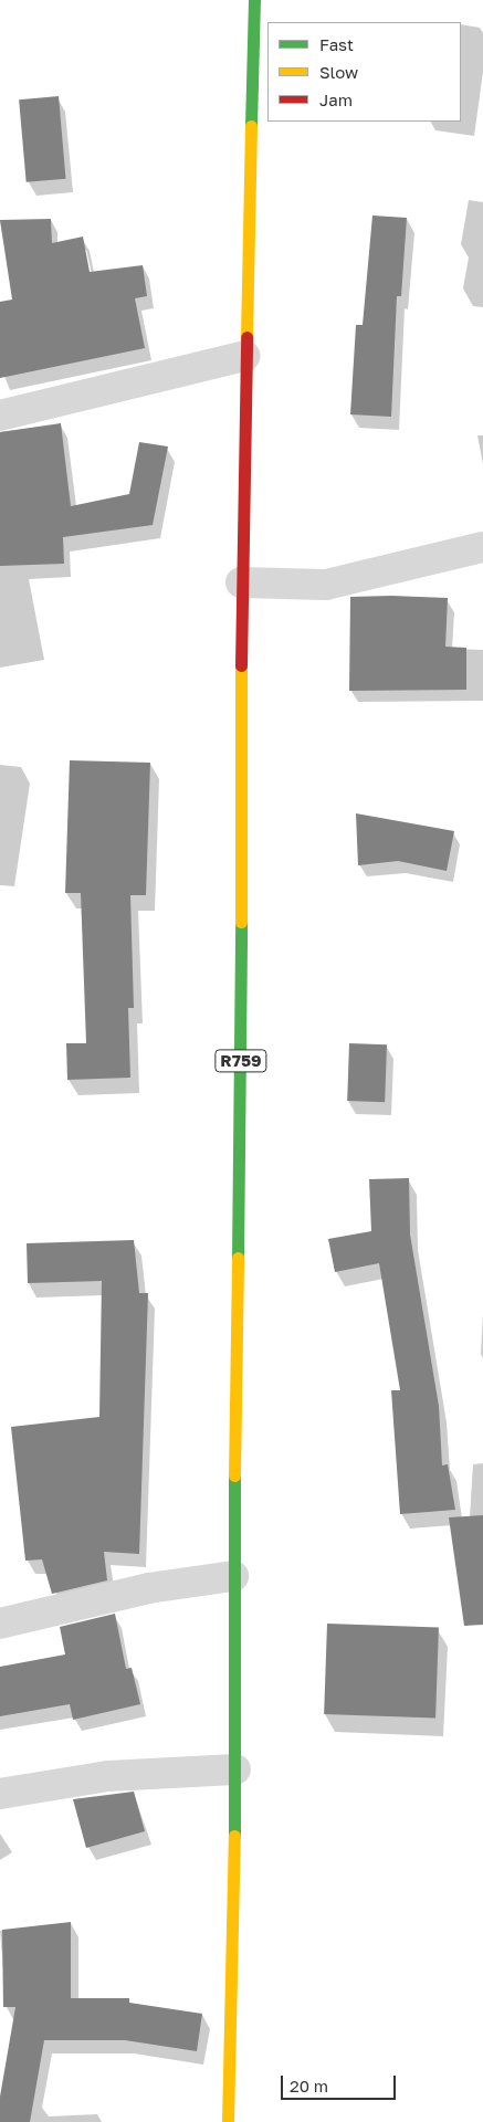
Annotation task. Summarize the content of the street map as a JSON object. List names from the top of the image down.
{
  "streets": {
    "main road": ["R759"]
  },
  "legend": ["Fast", "Slow", "Jam"],
  "scale_bar": "20 m"
}
